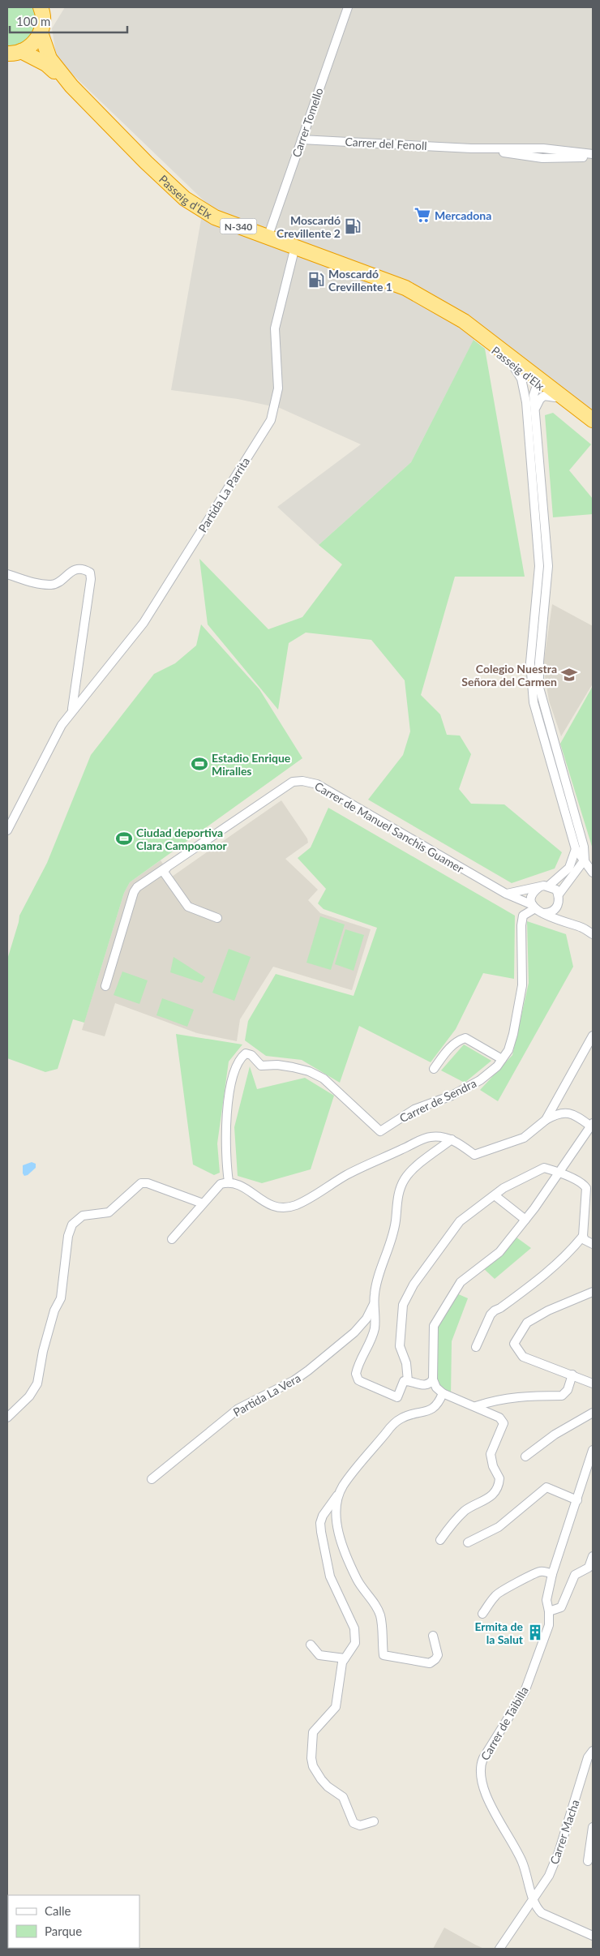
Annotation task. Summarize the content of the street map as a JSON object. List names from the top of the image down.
{
  "streets": {
    "highway": ["Passeig d'Elx", "N-340"],
    "street": [
      "Carrer Tomello",
      "Carrer del Fenoll",
      "Partida La Parrita",
      "Carrer de Manuel Sanchis Guamer",
      "Carrer de Sendra",
      "Partida La Vera",
      "Carrer de Taibilla",
      "Carrer Macha"
    ]
  },
  "crossings": [
    ["Carrer Tomello", "Carrer del Fenoll"],
    ["Carrer Tomello", "Passeig d'Elx"],
    ["Passeig d'Elx", "N-340"],
    ["Passeig d'Elx", "Partida La Parrita"],
    ["Carrer de Manuel Sanchis Guamer", "Carrer de Sendra"],
    ["Carrer de Taibilla", "Carrer Macha"]
  ],
  "places": {
    "supermarket": ["Mercadona"],
    "fuel station": ["Moscardó Crevillente 2", "Moscardó Crevillente 1"],
    "school or university": ["Colegio Nuestra Señora del Carmen"],
    "sports": ["Estadio Enrique Miralles", "Ciudad deportiva Clara Campoamor"],
    "building": ["Ermita de la Salut"]
  },
  "legend": ["Calle", "Parque"],
  "scale_bar": "100 m"
}
